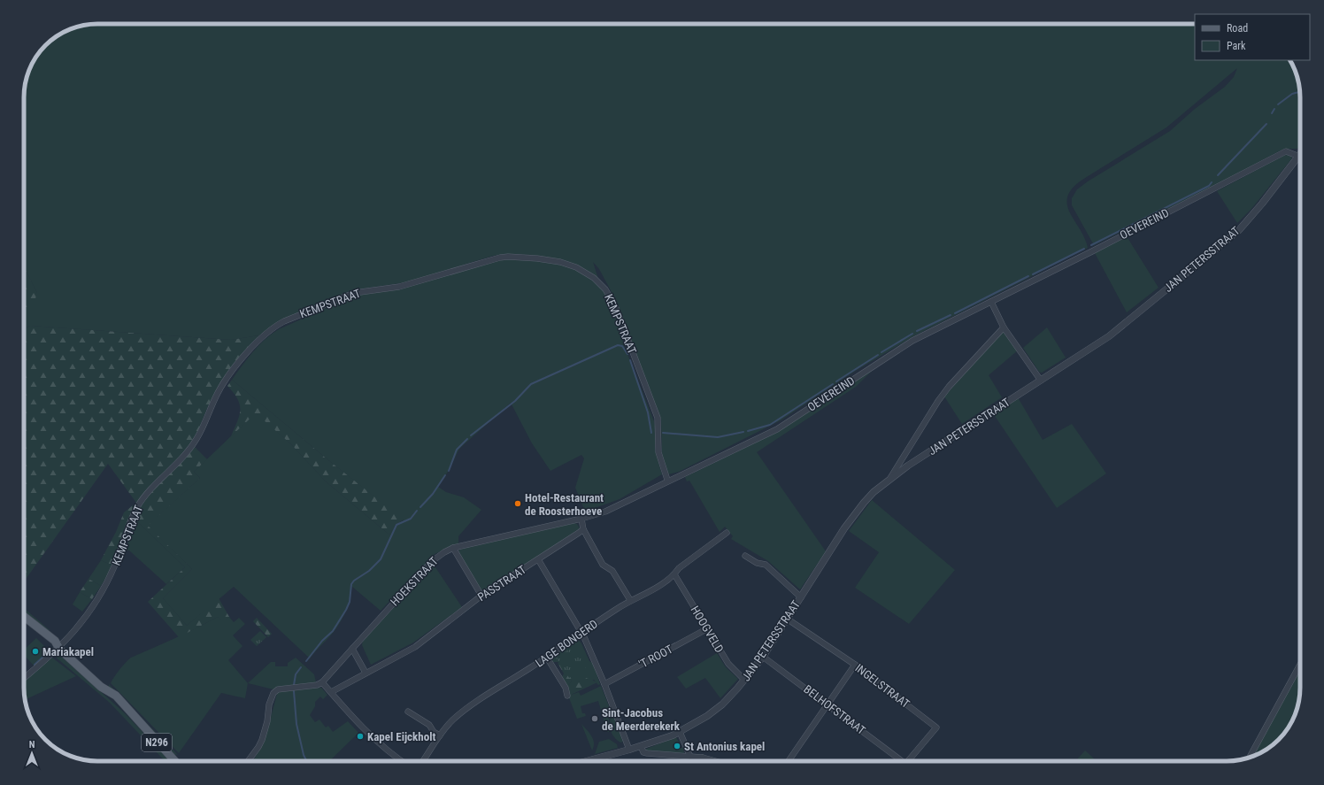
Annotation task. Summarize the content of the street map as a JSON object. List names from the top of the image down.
{
  "streets": {
    "main road": ["N296"],
    "street": [
      "OEVEREIND",
      "JAN PETERSSTRAAT",
      "KEMPSTRAAT",
      "HOEKSTRAAT",
      "PASSTRAAT",
      "HOOGVELD",
      "LAGE BONGERD",
      "'T ROOT",
      "INGELSTRAAT",
      "BELHOFSTRAAT"
    ]
  },
  "crossings": [
    ["OEVEREIND", "JAN PETERSSTRAAT"],
    ["OEVEREIND", "KEMPSTRAAT"],
    ["JAN PETERSSTRAAT", "HOOGVELD"],
    ["JAN PETERSSTRAAT", "INGELSTRAAT"],
    ["JAN PETERSSTRAAT", "BELHOFSTRAAT"],
    ["KEMPSTRAAT", "N296"],
    ["HOOGVELD", "LAGE BONGERD"],
    ["HOOGVELD", "'T ROOT"]
  ],
  "places": [
    "Hotel-Restaurant de Roosterhoeve",
    "Mariakapel",
    "Sint-Jacobus de Meerderekerk",
    "Kapel Eijckholt",
    "St Antonius kapel"
  ],
  "legend": ["Road", "Park"],
  "north": "top"
}
